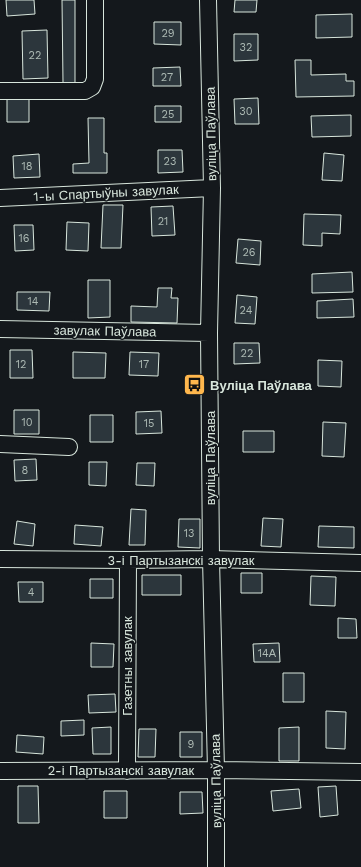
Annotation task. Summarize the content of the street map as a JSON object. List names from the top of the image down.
{
  "streets": {
    "street": [
      "вуліца Паўлава",
      "1-ы Спартыўны завулак",
      "завулак Паўлава",
      "3-і Партызанскі завулак",
      "Газетны завулак",
      "2-і Партызанскі завулак"
    ]
  },
  "crossings": [
    ["вуліца Паўлава", "1-ы Спартыўны завулак"],
    ["вуліца Паўлава", "завулак Паўлава"],
    ["вуліца Паўлава", "3-і Партызанскі завулак"],
    ["вуліца Паўлава", "2-і Партызанскі завулак"],
    ["3-і Партызанскі завулак", "Газетны завулак"],
    ["Газетны завулак", "2-і Партызанскі завулак"]
  ],
  "places": {
    "bus stop": ["Вуліца Паўлава"]
  },
  "house_numbers": [
    "29",
    "32",
    "22",
    "27",
    "30",
    "25",
    "23",
    "18",
    "21",
    "16",
    "26",
    "14",
    "24",
    "22",
    "12",
    "17",
    "10",
    "15",
    "8",
    "13",
    "4",
    "14А",
    "9"
  ]
}
